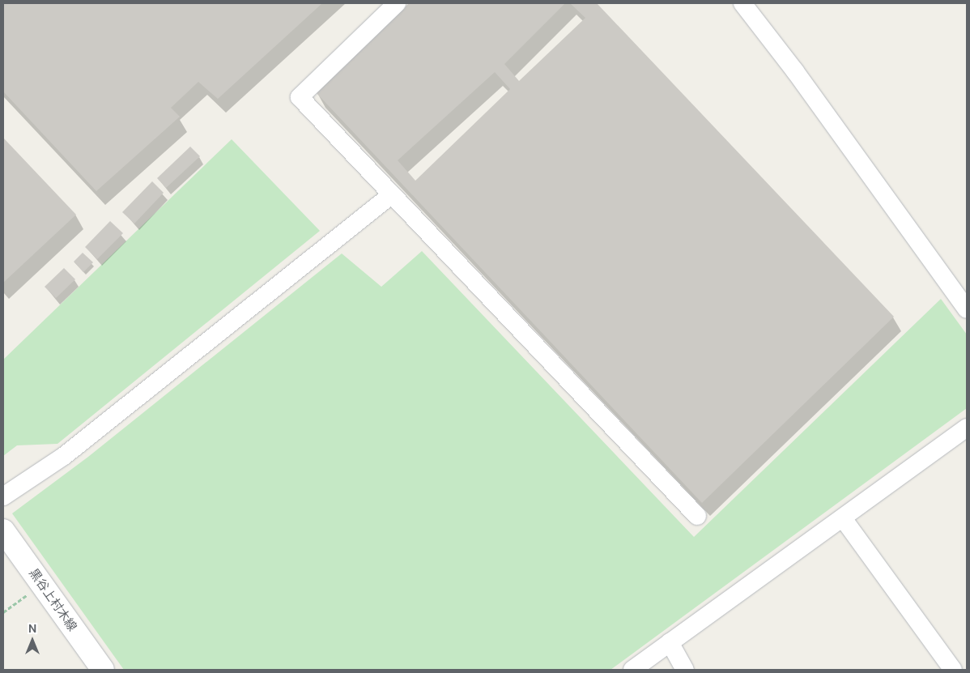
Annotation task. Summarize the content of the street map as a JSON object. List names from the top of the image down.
{
  "streets": {
    "main road": ["黒谷上村木線"]
  },
  "north": "top"
}
